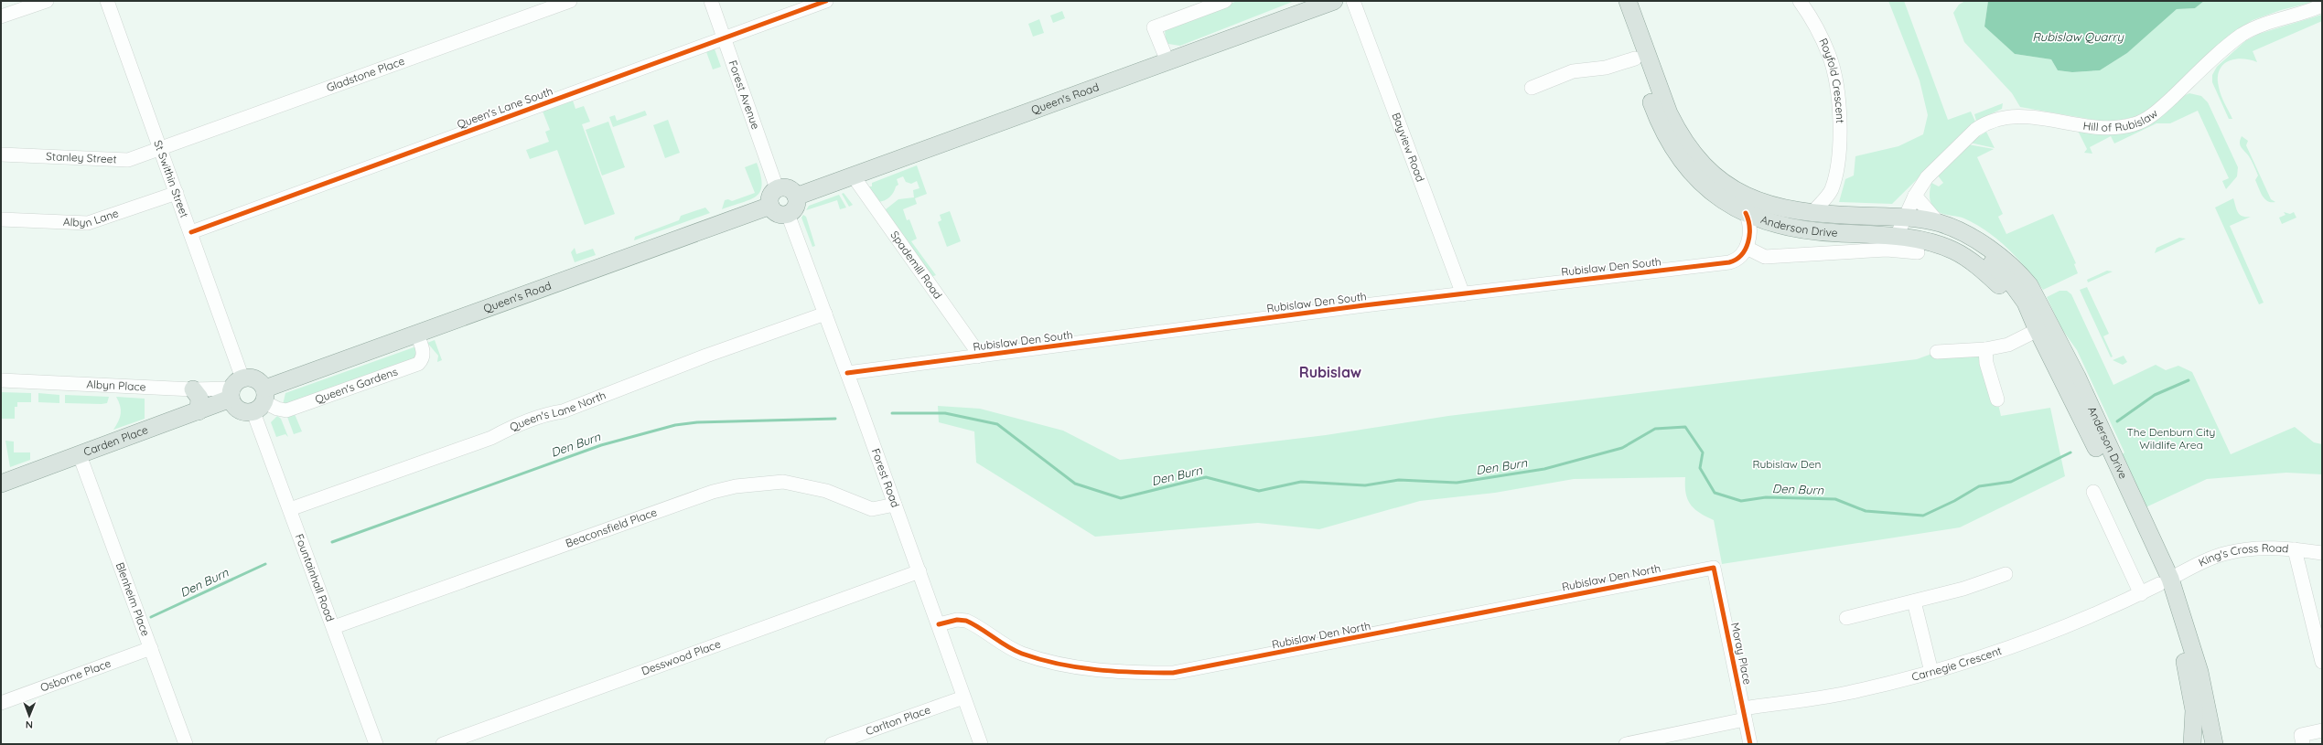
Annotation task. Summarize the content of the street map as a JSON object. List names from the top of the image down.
{
  "streets": {
    "main road": ["Queen's Road", "Anderson Drive", "Carden Place"],
    "street": [
      "Gladstone Place",
      "Royfold Crescent",
      "Forest Avenue",
      "Queen's Lane South",
      "Hill of Rubislaw",
      "Bayview Road",
      "Stanley Street",
      "St Swithin Street",
      "Albyn Lane",
      "Spademill Road",
      "Rubislaw Den South",
      "Albyn Place",
      "Queen's Gardens",
      "Queen's Lane North",
      "Forest Road",
      "Beaconsfield Place",
      "King's Cross Road",
      "Fountainhall Road",
      "Rubislaw Den North",
      "Blenheim Place",
      "Moray Place",
      "Desswood Place",
      "Carnegie Crescent",
      "Osborne Place",
      "Carlton Place"
    ]
  },
  "crossings": [
    ["Gladstone Place", "Stanley Street"],
    ["Gladstone Place", "St Swithin Street"],
    ["Royfold Crescent", "Anderson Drive"],
    ["Forest Avenue", "Queen's Road"],
    ["Forest Avenue", "Queen's Lane South"],
    ["Forest Avenue", "Forest Road"],
    ["Queen's Road", "Spademill Road"],
    ["Queen's Road", "Queen's Gardens"],
    ["Queen's Road", "Forest Road"],
    ["Queen's Road", "Fountainhall Road"],
    ["Queen's Lane South", "St Swithin Street"],
    ["Hill of Rubislaw", "Anderson Drive"],
    ["Bayview Road", "Rubislaw Den South"],
    ["Stanley Street", "St Swithin Street"],
    ["St Swithin Street", "Albyn Lane"],
    ["St Swithin Street", "Albyn Place"],
    ["St Swithin Street", "Carden Place"],
    ["Anderson Drive", "King's Cross Road"],
    ["Anderson Drive", "Carnegie Crescent"],
    ["Spademill Road", "Rubislaw Den South"],
    ["Rubislaw Den South", "Forest Road"],
    ["Albyn Place", "Carden Place"],
    ["Queen's Gardens", "Fountainhall Road"],
    ["Queen's Lane North", "Forest Road"],
    ["Queen's Lane North", "Fountainhall Road"],
    ["Carden Place", "Blenheim Place"],
    ["Forest Road", "Beaconsfield Place"],
    ["Forest Road", "Rubislaw Den North"],
    ["Forest Road", "Desswood Place"],
    ["Forest Road", "Carlton Place"],
    ["Beaconsfield Place", "Fountainhall Road"],
    ["King's Cross Road", "Carnegie Crescent"],
    ["Rubislaw Den North", "Moray Place"],
    ["Blenheim Place", "Osborne Place"],
    ["Moray Place", "Carnegie Crescent"]
  ],
  "districts": ["Rubislaw"],
  "water": ["Rubislaw Quarry", "Den Burn"],
  "parks": ["The Denburn City Wildlife Area", "Rubislaw Den"],
  "north": "bottom"
}
